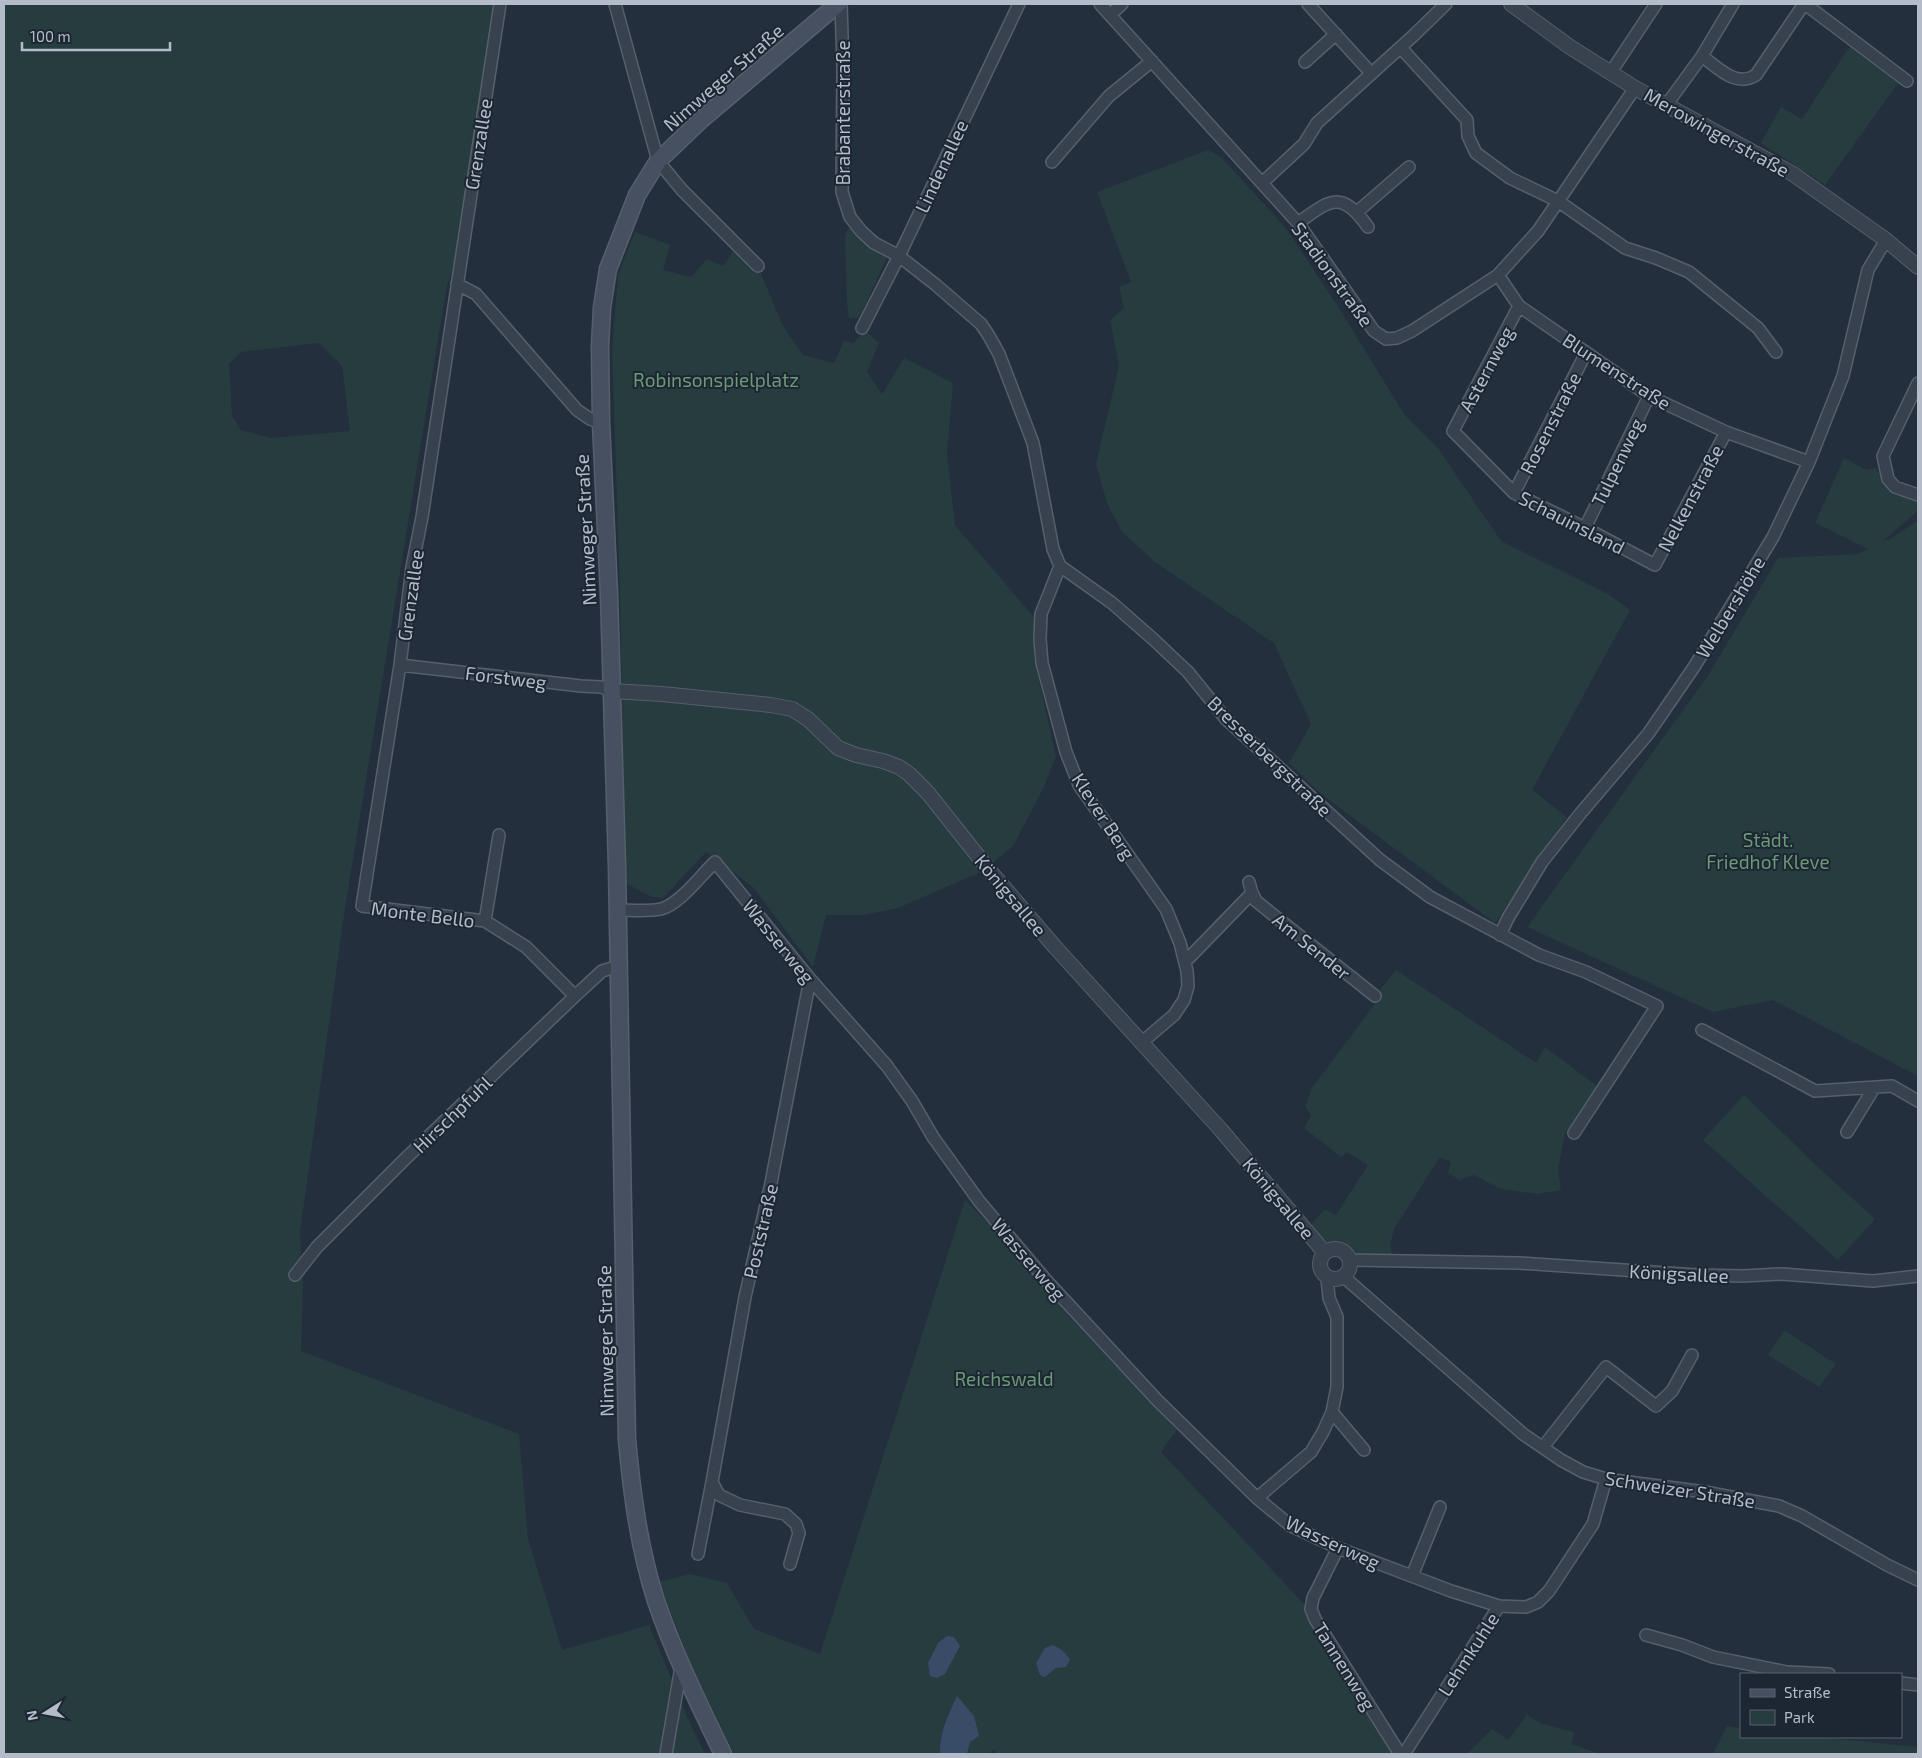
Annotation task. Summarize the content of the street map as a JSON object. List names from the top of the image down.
{
  "streets": {
    "main road": ["Nimweger Straße"],
    "street": [
      "Brabanterstraße",
      "Merowingerstraße",
      "Grenzallee",
      "Lindenallee",
      "Stadionstraße",
      "Asternweg",
      "Blumenstraße",
      "Rosenstraße",
      "Tulpenweg",
      "Nelkenstraße",
      "Schauinsland",
      "Welbershöhe",
      "Forstweg",
      "Bresserbergstraße",
      "Klever Berg",
      "Königsallee",
      "Monte Bello",
      "Wasserweg",
      "Am Sender",
      "Hirschpfuhl",
      "Poststraße",
      "Schweizer Straße",
      "Lehmkuhle",
      "Tannenweg"
    ]
  },
  "crossings": [
    ["Nimweger Straße", "Brabanterstraße"],
    ["Nimweger Straße", "Forstweg"],
    ["Nimweger Straße", "Königsallee"],
    ["Nimweger Straße", "Wasserweg"],
    ["Nimweger Straße", "Hirschpfuhl"],
    ["Brabanterstraße", "Lindenallee"],
    ["Merowingerstraße", "Stadionstraße"],
    ["Merowingerstraße", "Welbershöhe"],
    ["Grenzallee", "Forstweg"],
    ["Grenzallee", "Monte Bello"],
    ["Stadionstraße", "Blumenstraße"],
    ["Asternweg", "Blumenstraße"],
    ["Asternweg", "Schauinsland"],
    ["Blumenstraße", "Rosenstraße"],
    ["Blumenstraße", "Tulpenweg"],
    ["Blumenstraße", "Nelkenstraße"],
    ["Blumenstraße", "Welbershöhe"],
    ["Rosenstraße", "Schauinsland"],
    ["Tulpenweg", "Schauinsland"],
    ["Nelkenstraße", "Schauinsland"],
    ["Welbershöhe", "Bresserbergstraße"],
    ["Forstweg", "Königsallee"],
    ["Bresserbergstraße", "Klever Berg"],
    ["Klever Berg", "Königsallee"],
    ["Klever Berg", "Am Sender"],
    ["Königsallee", "Schweizer Straße"],
    ["Monte Bello", "Hirschpfuhl"],
    ["Wasserweg", "Poststraße"],
    ["Wasserweg", "Lehmkuhle"],
    ["Wasserweg", "Tannenweg"],
    ["Schweizer Straße", "Lehmkuhle"],
    ["Lehmkuhle", "Tannenweg"]
  ],
  "parks": ["Robinsonspielplatz", "Städt. Friedhof Kleve", "Reichswald"],
  "legend": ["Straße", "Park"],
  "scale_bar": "100 m",
  "north": "left"
}
